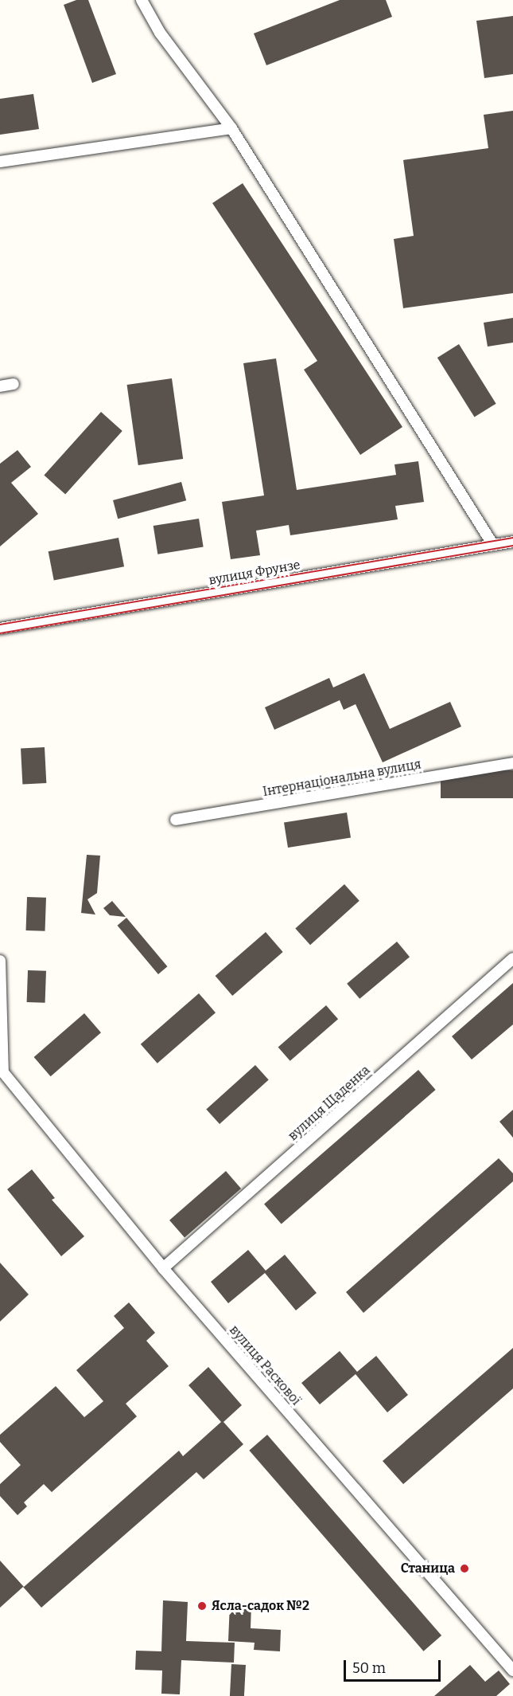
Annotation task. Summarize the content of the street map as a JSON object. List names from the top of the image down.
{
  "streets": {
    "street": [
      "вулиця Фрунзе",
      "Інтернаціональна вулиця",
      "вулиця Щаденка",
      "вулиця Раскової"
    ]
  },
  "crossings": [
    ["вулиця Щаденка", "вулиця Раскової"]
  ],
  "places": ["Станица", "Ясла-садок №2"],
  "scale_bar": "50 m"
}
